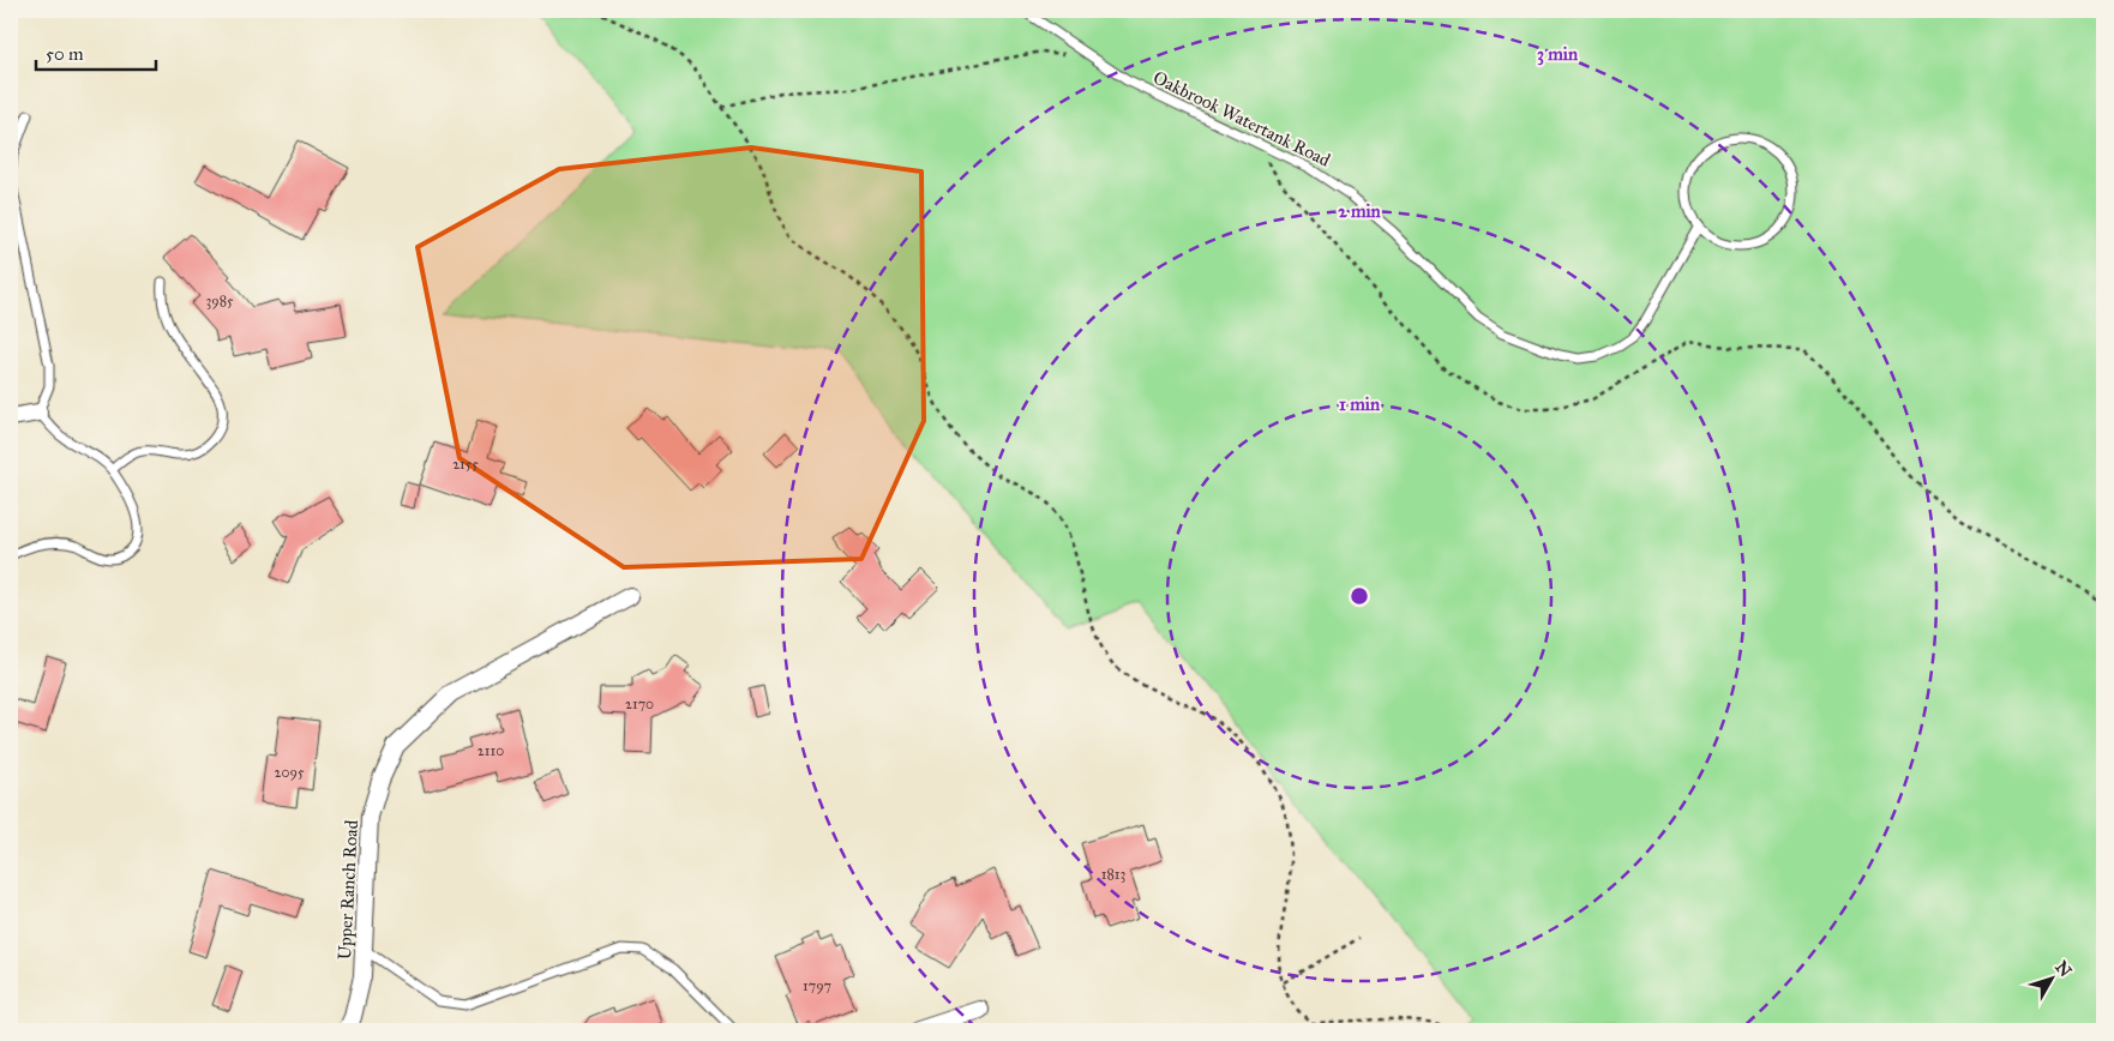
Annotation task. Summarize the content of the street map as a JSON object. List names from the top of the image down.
{
  "streets": {
    "street": ["Upper Ranch Road"],
    "lane": ["Oakbrook Watertank Road"]
  },
  "house_numbers": [
    "3985",
    "2155",
    "2170",
    "2110",
    "2095",
    "1813",
    "1797"
  ],
  "scale_bar": "50 m",
  "north": "top right",
  "rings": ["3 min", "2 min", "1 min"]
}
